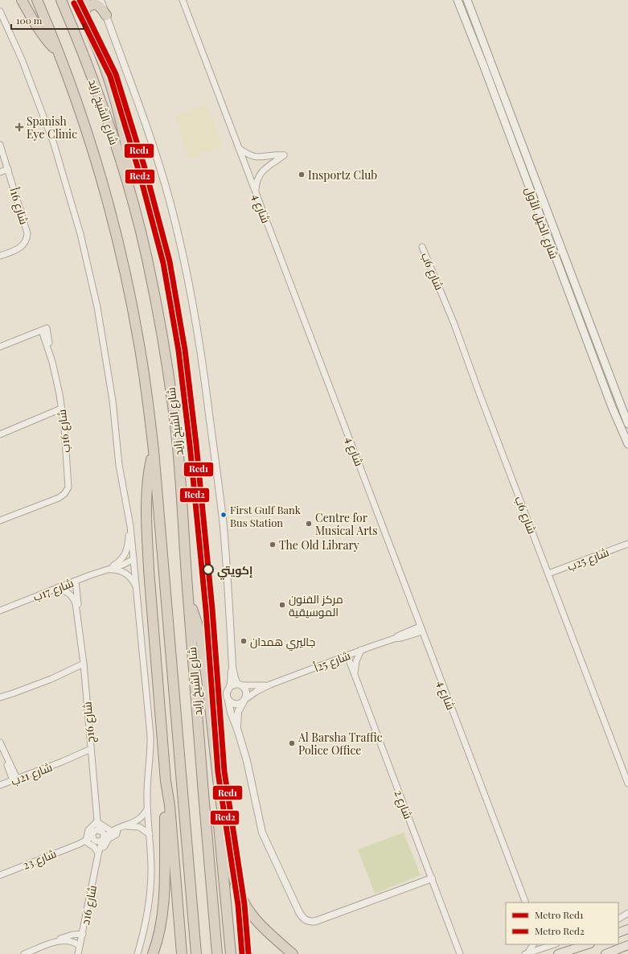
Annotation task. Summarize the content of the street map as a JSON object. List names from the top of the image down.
{
  "streets": {
    "highway": ["شارع الشيخ زايد"],
    "main road": ["شارع الخيل الأول"],
    "street": [
      "شارع 16أ",
      "شارع 4",
      "شارع 6ب",
      "شارع 16ب",
      "شارع 25ب",
      "شارع 17ب",
      "شارع 25أ",
      "شارع 16ج",
      "شارع 21ب",
      "شارع 2",
      "شارع 23",
      "شارع 16د"
    ]
  },
  "crossings": [
    ["شارع 4", "شارع 25أ"],
    ["شارع 6ب", "شارع 25ب"],
    ["شارع 17ب", "شارع 16ج"],
    ["شارع 25أ", "شارع 2"],
    ["شارع 16ج", "شارع 21ب"],
    ["شارع 16ج", "شارع 23"],
    ["شارع 16ج", "شارع 16د"],
    ["شارع 23", "شارع 16د"]
  ],
  "places": {
    "health": ["Spanish Eye Clinic"],
    "other": [
      "Insportz Club",
      "First Gulf Bank Bus Station",
      "Centre for Musical Arts",
      "The Old Library",
      "إكويتي",
      "مركز الفنون الموسيقية",
      "جاليري همدان",
      "Al Barsha Traffic Police Office"
    ]
  },
  "lines": ["metro line Red1", "metro line Red2"],
  "legend": ["Metro Red1", "Metro Red2"],
  "scale_bar": "100 m"
}
